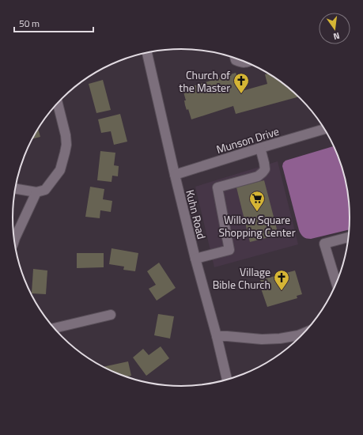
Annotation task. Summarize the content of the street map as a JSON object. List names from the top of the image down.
{
  "streets": {
    "street": ["Munson Drive", "Kuhn Road"]
  },
  "crossings": [
    ["Munson Drive", "Kuhn Road"]
  ],
  "places": {
    "church": ["Church of the Master", "Village Bible Church"],
    "supermarket": ["Willow Square Shopping Center"]
  },
  "scale_bar": "50 m",
  "north": "bottom"
}
